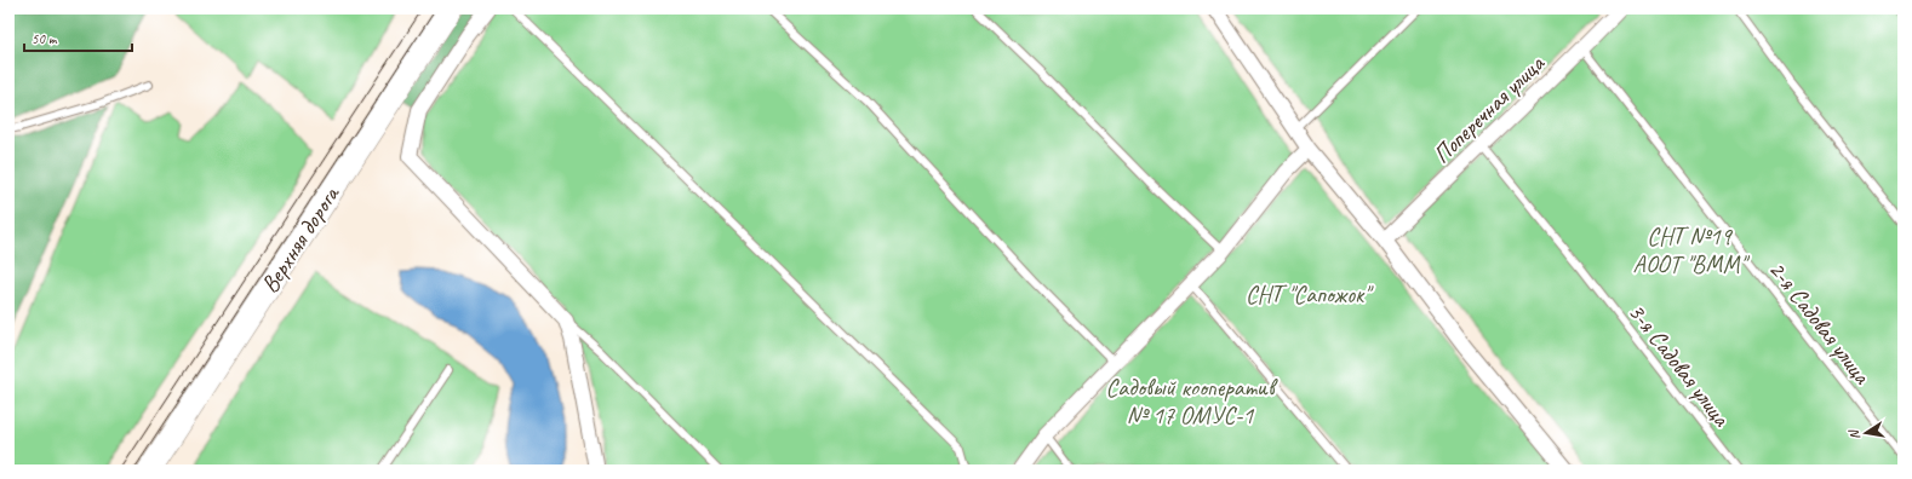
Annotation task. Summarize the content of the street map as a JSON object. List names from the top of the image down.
{
  "streets": {
    "main road": ["Верхняя дорога"],
    "street": ["Поперечная улица"],
    "lane": ["2-я Садовая улица", "3-я Садовая улица"]
  },
  "crossings": [
    ["Поперечная улица", "2-я Садовая улица"],
    ["Поперечная улица", "3-я Садовая улица"]
  ],
  "parks": ["СНТ №19 АООТ \"ВММ\"", "СНТ \"Сапожок\"", "Садовый кооператив № 17 ОМУС-1"],
  "scale_bar": "50 m",
  "north": "left"
}
